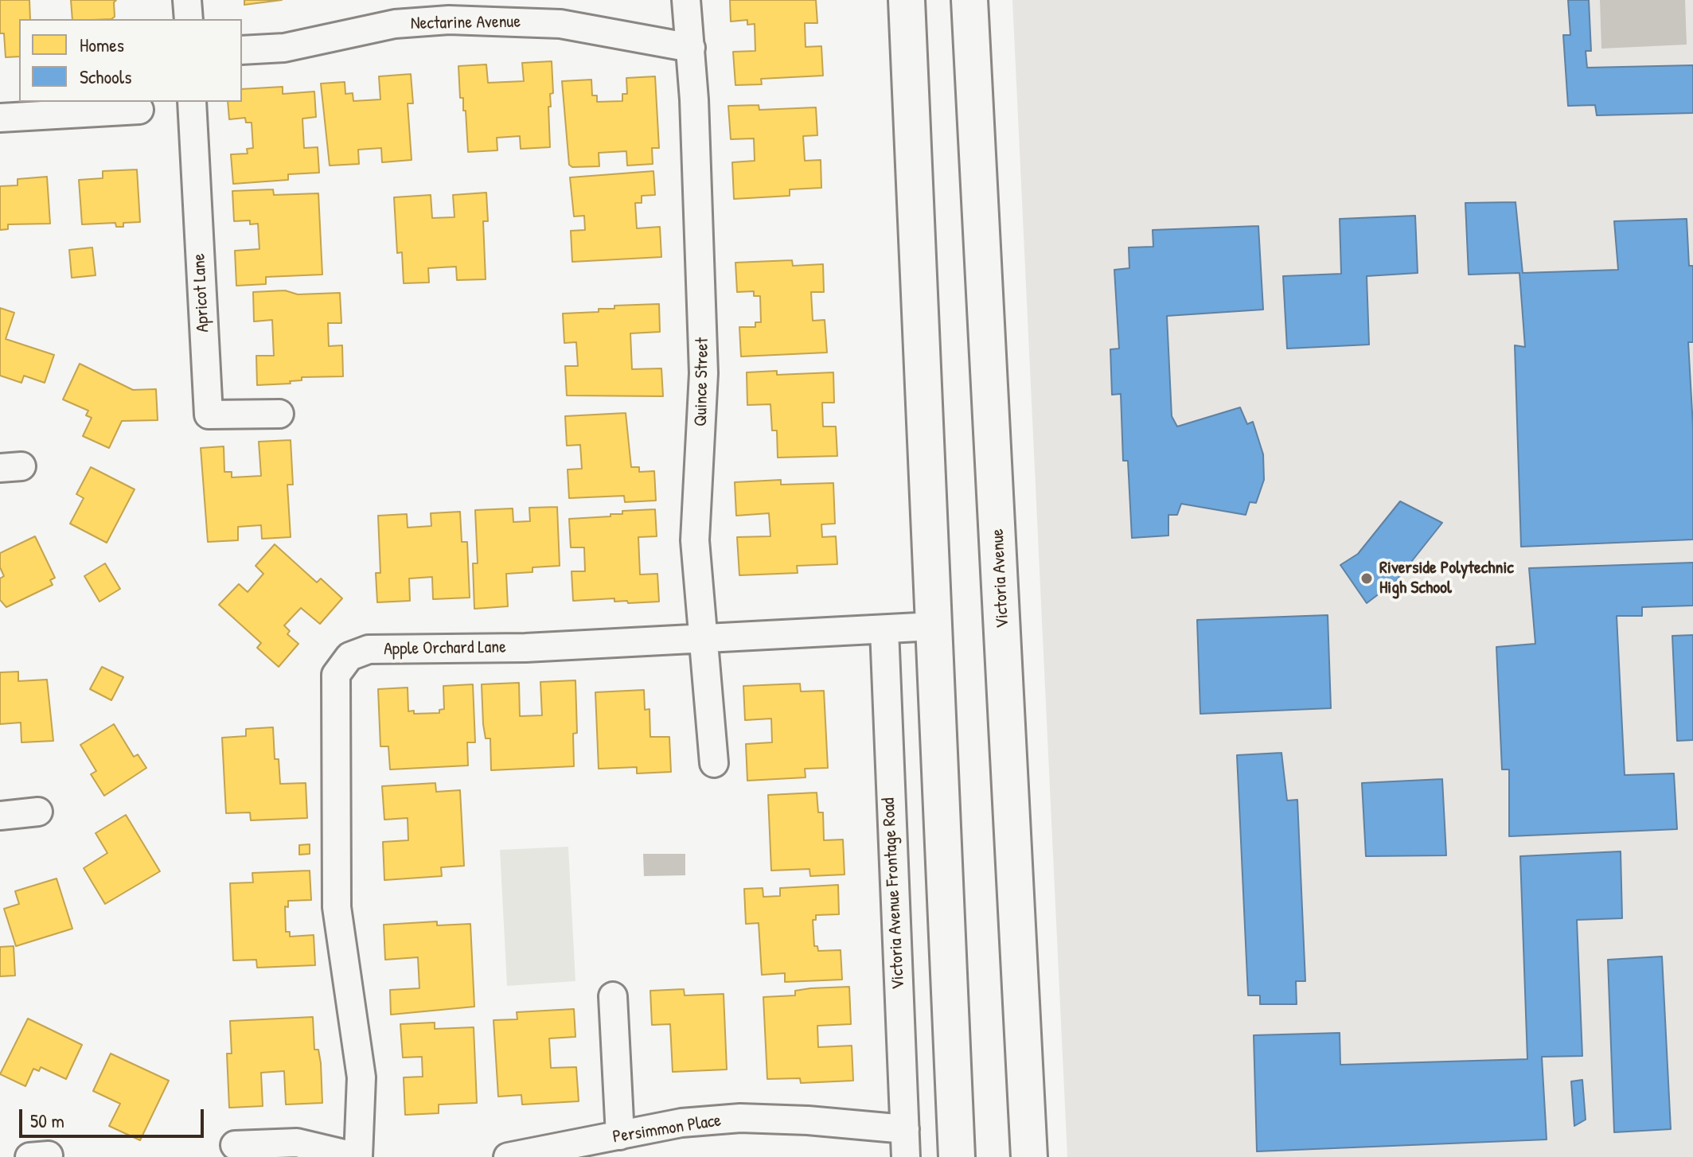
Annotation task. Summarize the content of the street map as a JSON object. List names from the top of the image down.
{
  "streets": {
    "main road": ["Victoria Avenue"],
    "street": [
      "Nectarine Avenue",
      "Apricot Lane",
      "Quince Street",
      "Apple Orchard Lane",
      "Victoria Avenue Frontage Road",
      "Persimmon Place"
    ]
  },
  "crossings": [
    ["Nectarine Avenue", "Quince Street"],
    ["Quince Street", "Apple Orchard Lane"],
    ["Apple Orchard Lane", "Victoria Avenue Frontage Road"],
    ["Victoria Avenue Frontage Road", "Persimmon Place"]
  ],
  "places": ["Riverside Polytechnic High School"],
  "legend": ["Homes", "Schools"],
  "scale_bar": "50 m"
}
